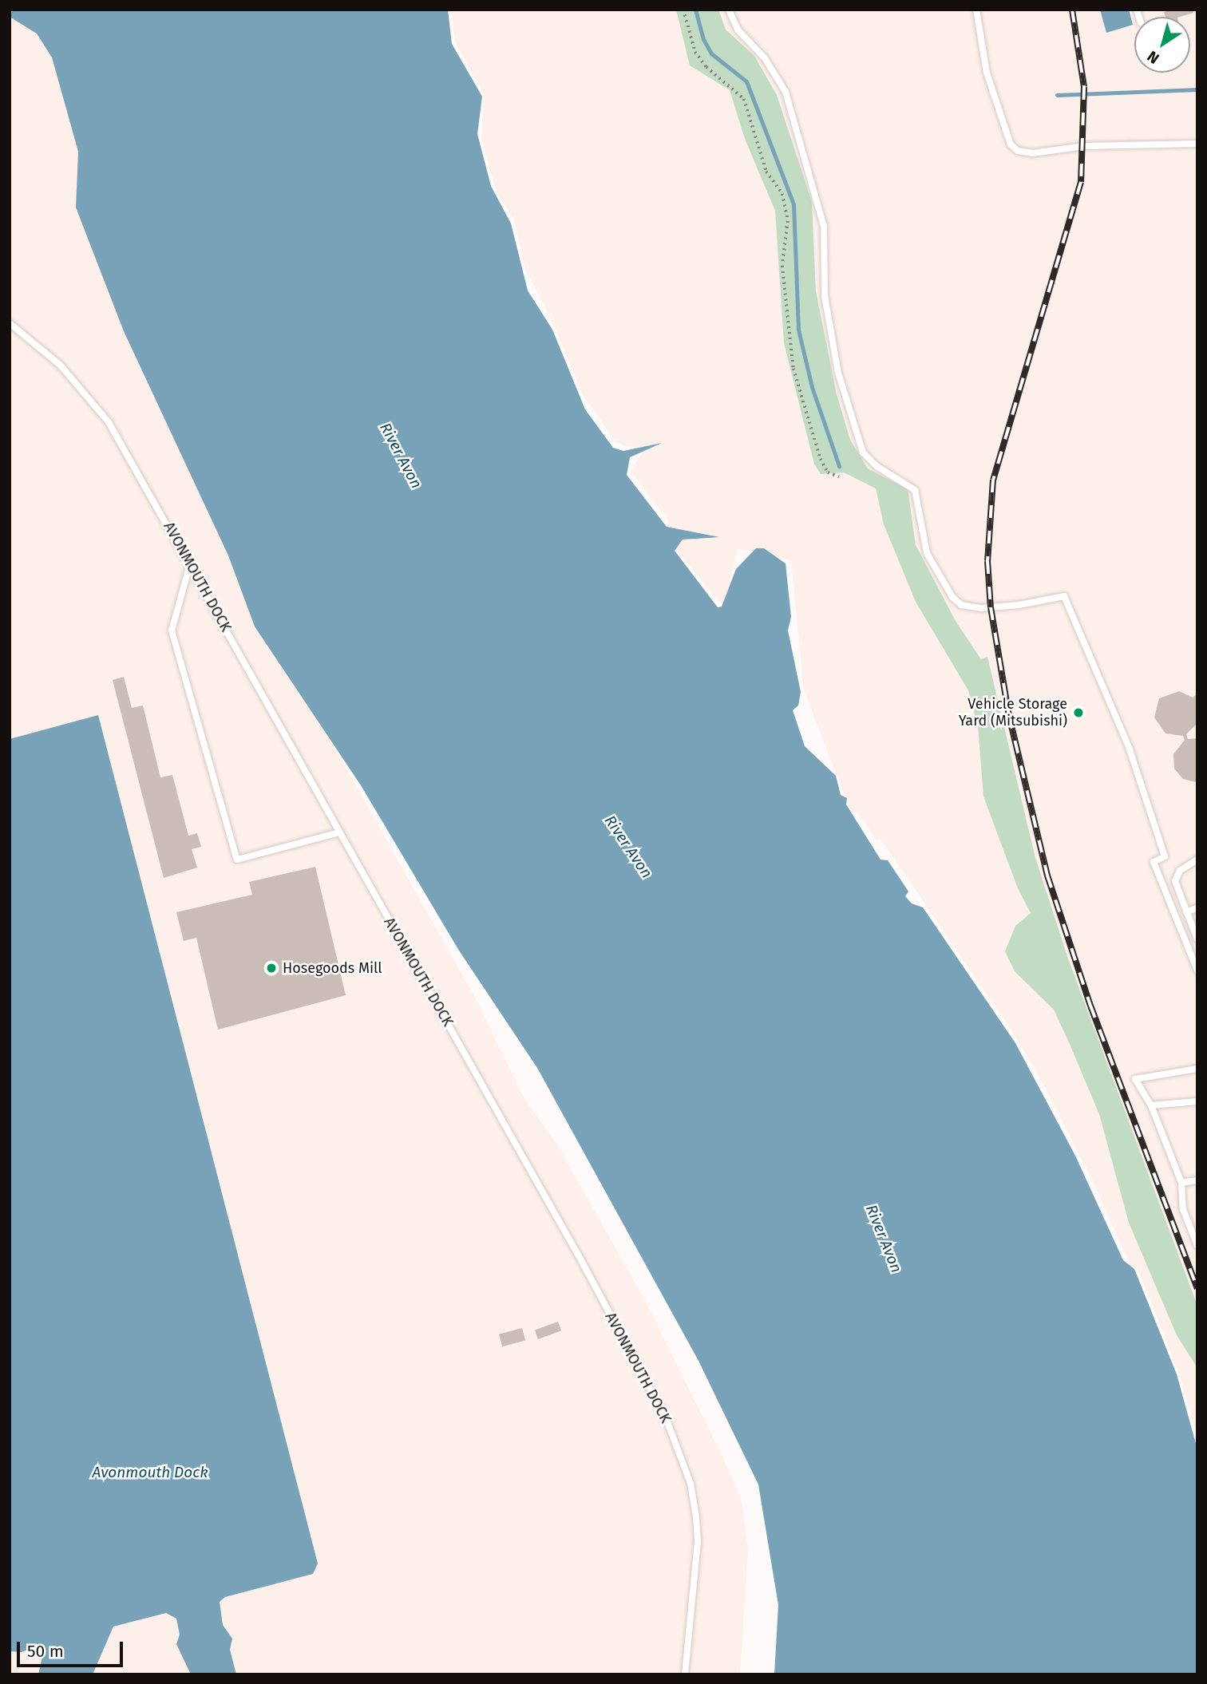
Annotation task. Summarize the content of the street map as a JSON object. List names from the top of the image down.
{
  "streets": {
    "lane": ["AVONMOUTH DOCK"]
  },
  "water": ["River Avon", "Avonmouth Dock"],
  "places": ["Vehicle Storage Yard (Mitsubishi)", "Hosegoods Mill"],
  "scale_bar": "50 m",
  "north": "bottom left"
}
